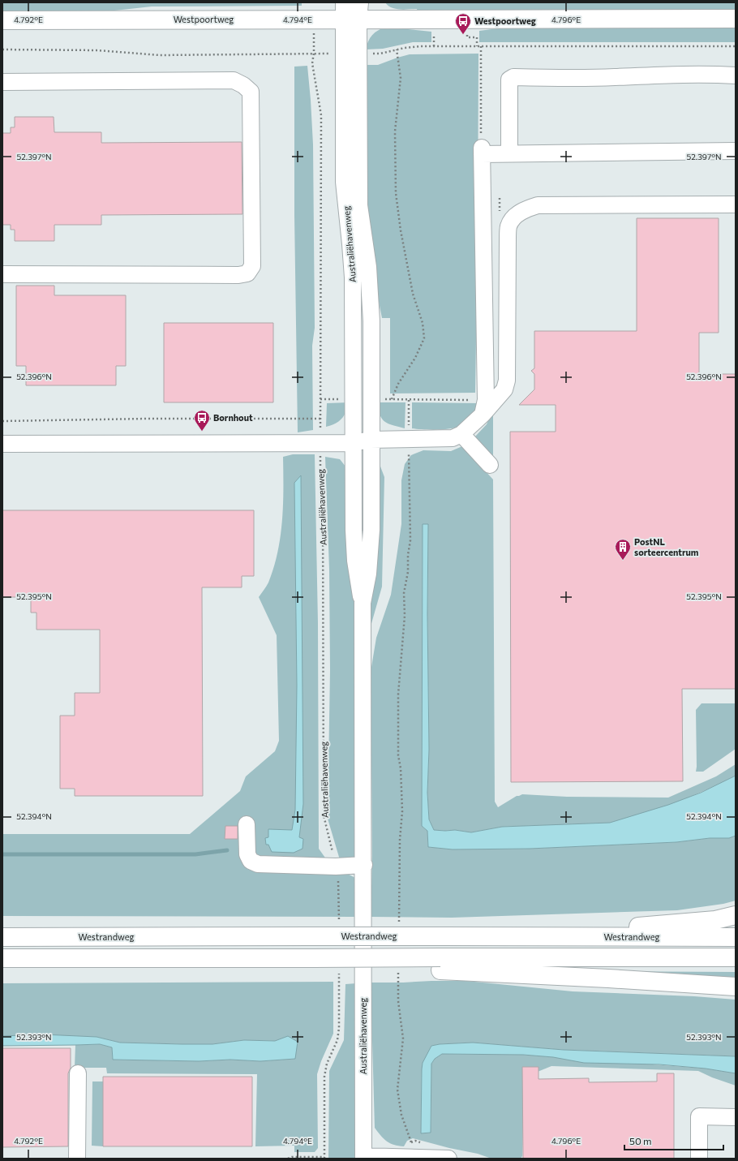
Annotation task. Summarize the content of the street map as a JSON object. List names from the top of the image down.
{
  "streets": {
    "main road": ["Westpoortweg", "Westrandweg"],
    "street": ["Australiëhavenweg"]
  },
  "crossings": [
    ["Westpoortweg", "Australiëhavenweg"]
  ],
  "places": {
    "bus stop": ["Westpoortweg", "Bornhout"],
    "building": ["PostNL sorteercentrum"]
  },
  "scale_bar": "50 m",
  "coordinates": [
    "4.792°E",
    "4.794°E",
    "4.796°E",
    "52.397°N",
    "52.396°N",
    "52.395°N",
    "52.394°N",
    "52.393°N"
  ]
}
